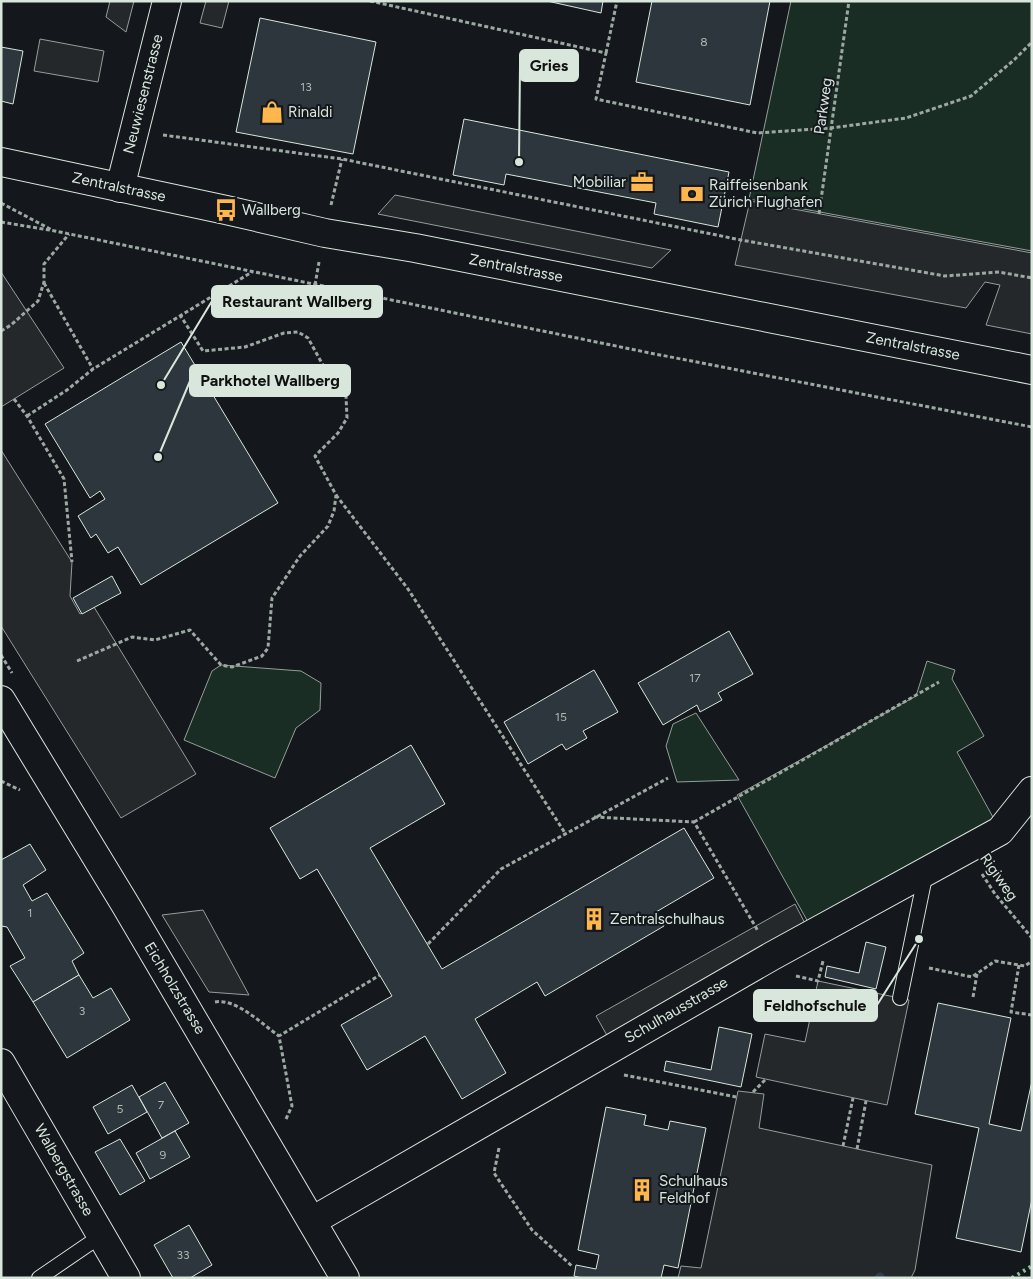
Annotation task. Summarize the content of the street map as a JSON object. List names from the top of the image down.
{
  "streets": {
    "street": [
      "Neuwiesenstrasse",
      "Zentralstrasse",
      "Eichholzstrasse",
      "Schulhausstrasse",
      "Walbergstrasse"
    ],
    "path": ["Parkweg", "Rigiweg"]
  },
  "crossings": [
    ["Neuwiesenstrasse", "Zentralstrasse"],
    ["Rigiweg", "Schulhausstrasse"],
    ["Eichholzstrasse", "Schulhausstrasse"]
  ],
  "places": {
    "shop": ["Rinaldi"],
    "other": [
      "Gries",
      "Restaurant Wallberg",
      "Parkhotel Wallberg",
      "Feldhofschule"
    ],
    "office": ["Mobiliar"],
    "bank": ["Raiffeisenbank Zürich Flughafen"],
    "bus stop": ["Wallberg"],
    "building": ["Zentralschulhaus", "Schulhaus Feldhof"]
  },
  "house_numbers": [
    "8",
    "13",
    "17",
    "15",
    "1",
    "3",
    "7",
    "5",
    "9",
    "33"
  ]
}
